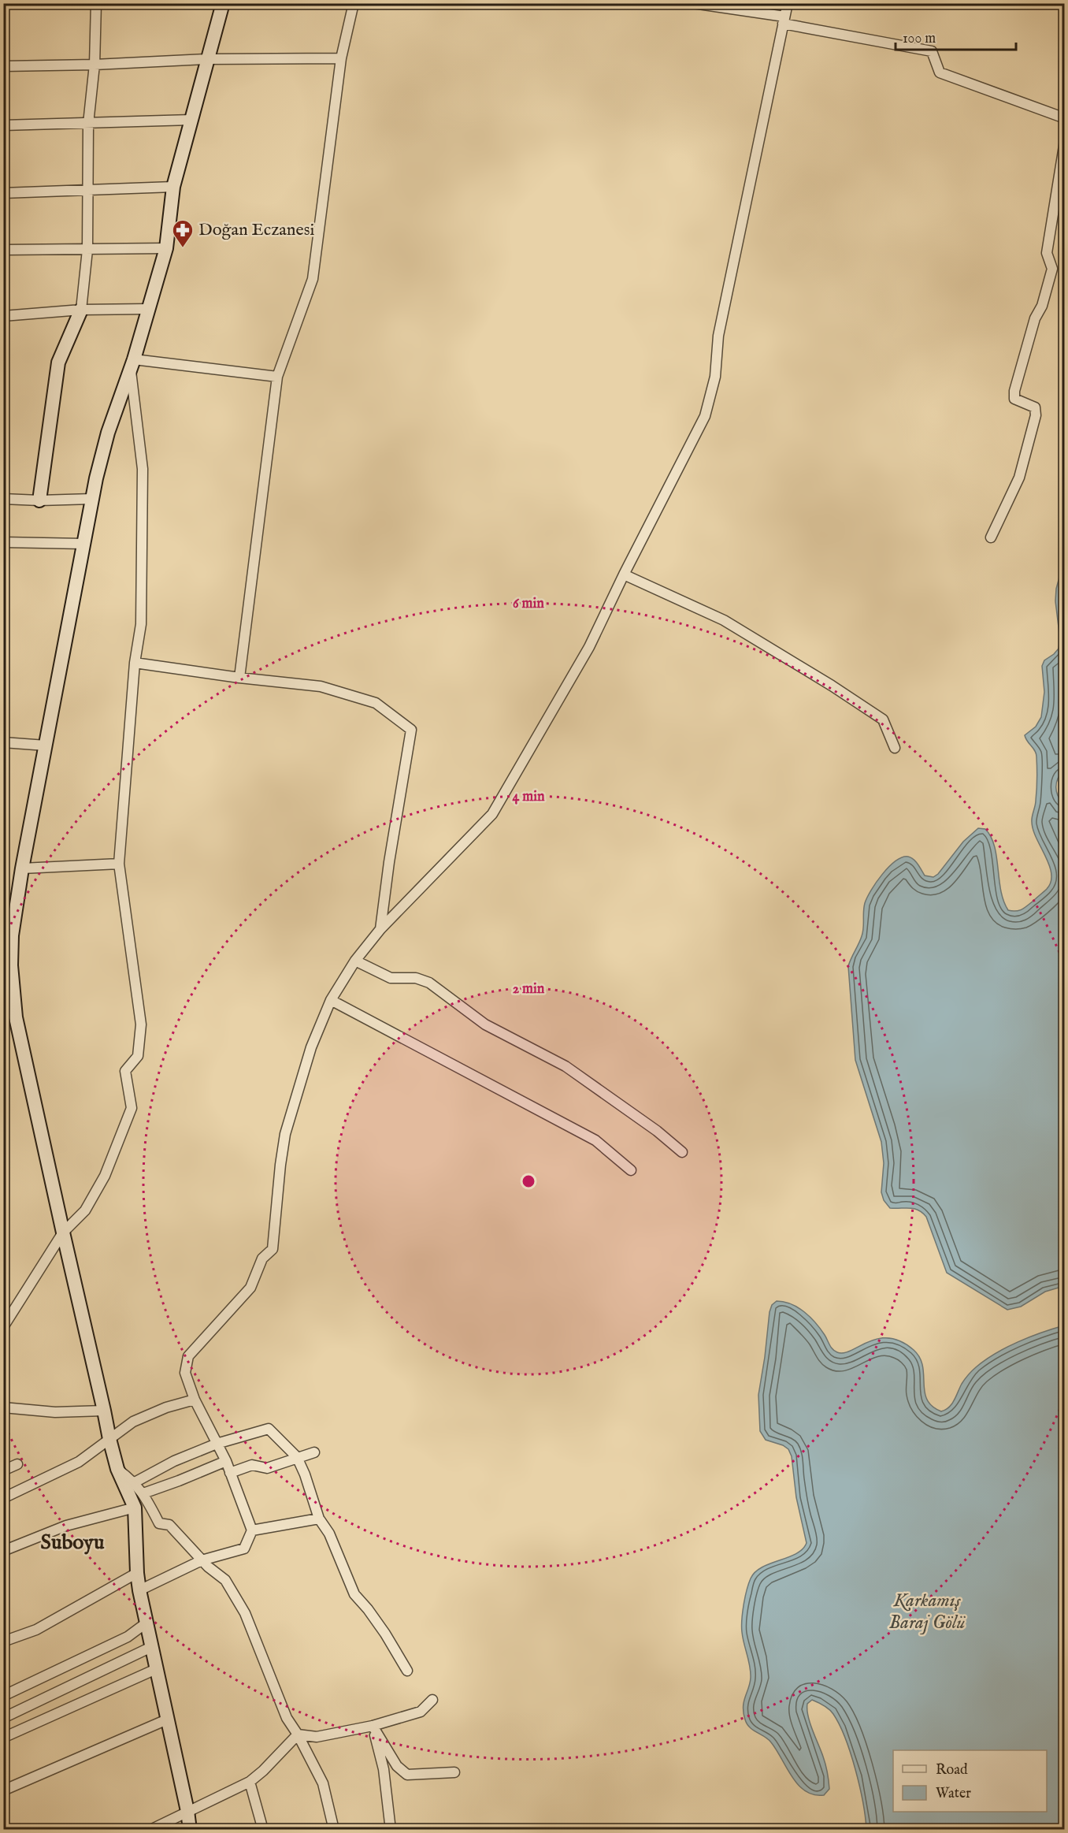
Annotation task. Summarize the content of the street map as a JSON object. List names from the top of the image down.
{
  "districts": ["Suboyu"],
  "water": ["Karkamış Baraj Gölü"],
  "places": {
    "pharmacy": ["Doğan Eczanesi"]
  },
  "legend": ["Road", "Water"],
  "scale_bar": "100 m",
  "rings": ["6 min", "4 min", "2 min"]
}
